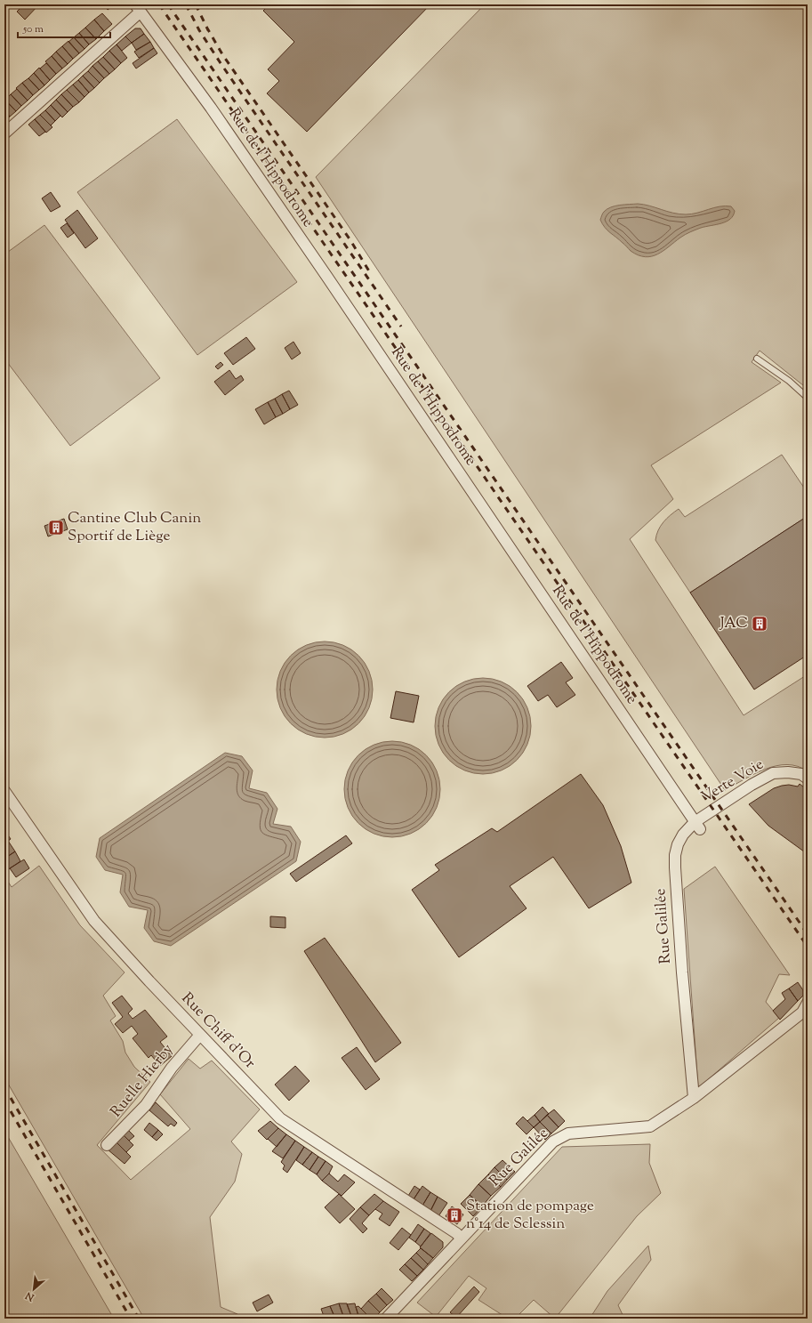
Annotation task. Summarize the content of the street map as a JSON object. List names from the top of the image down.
{
  "streets": {
    "street": [
      "Rue de l'Hippodrome",
      "Verte Voie",
      "Rue Galilée",
      "Rue Chiff d'Or",
      "Ruelle Hierby"
    ]
  },
  "crossings": [
    ["Rue de l'Hippodrome", "Verte Voie"],
    ["Rue de l'Hippodrome", "Rue Galilée"],
    ["Verte Voie", "Rue Galilée"],
    ["Rue Galilée", "Rue Chiff d'Or"],
    ["Rue Chiff d'Or", "Ruelle Hierby"]
  ],
  "places": {
    "building": ["Cantine Club Canin Sportif de Liège", "JAC", "Station de pompage n°14 de Sclessin"]
  },
  "scale_bar": "50 m",
  "north": "bottom left"
}
